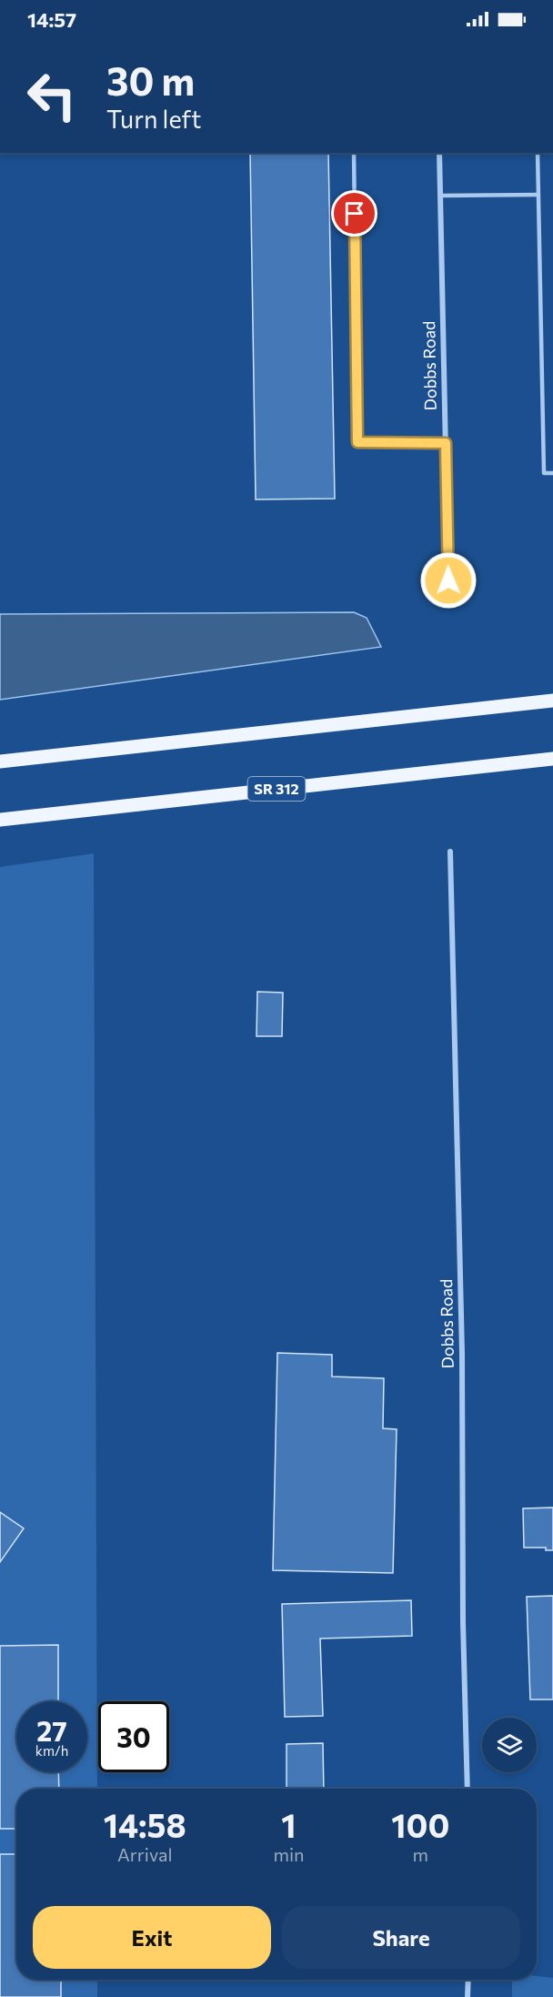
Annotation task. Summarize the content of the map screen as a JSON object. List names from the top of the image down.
{
  "streets": {
    "main road": ["SR 312"],
    "street": ["Dobbs Road"]
  },
  "page": {
    "status": "14:57",
    "turn": ["30 m", "Turn left"],
    "speed": "27 km/h",
    "limit": "30",
    "eta": [
      "14:58",
      "Arrival",
      "1",
      "min",
      "100",
      "m"
    ],
    "buttons": ["Exit", "Share"]
  }
}
